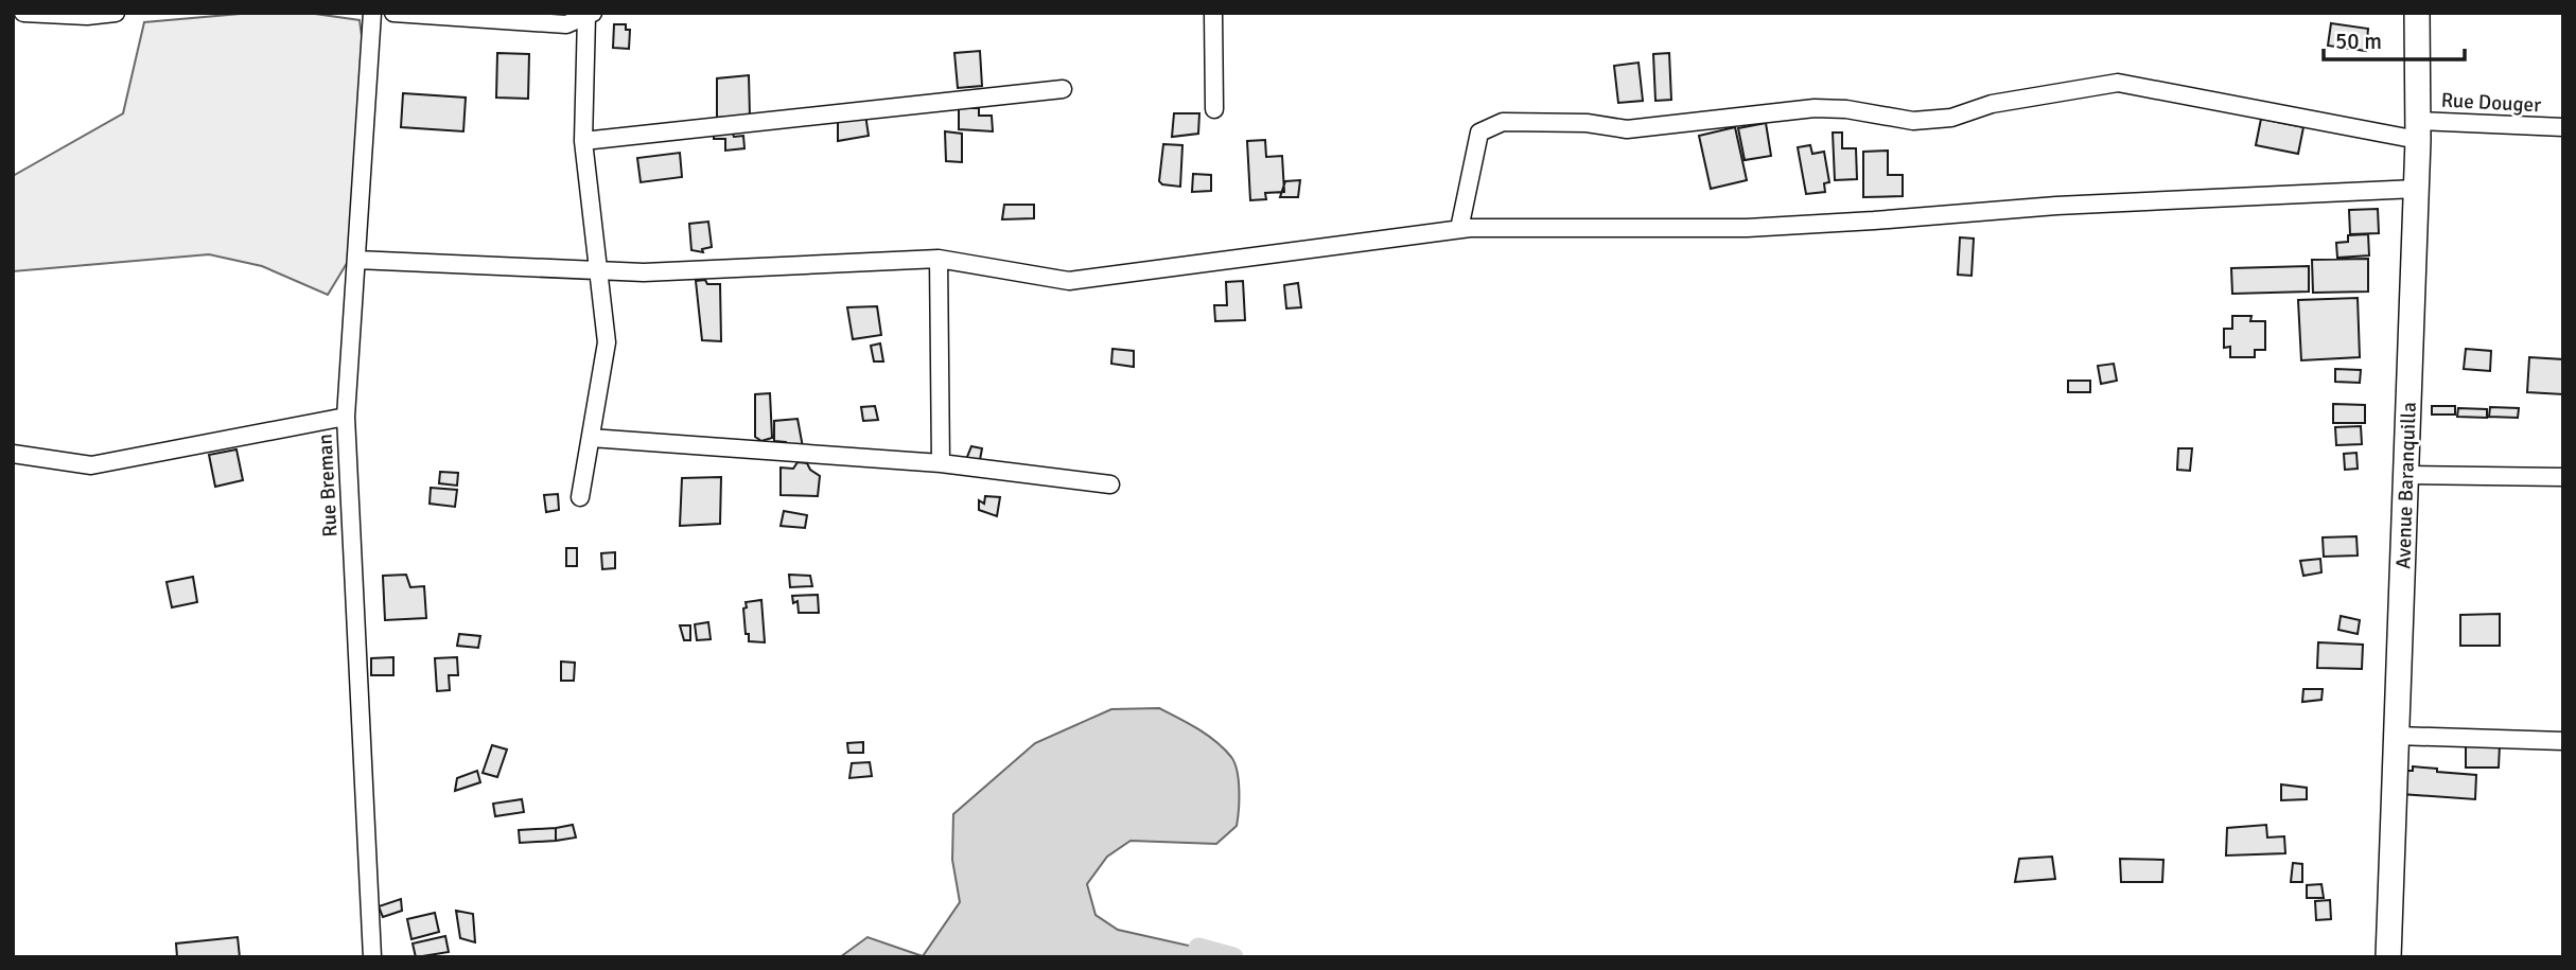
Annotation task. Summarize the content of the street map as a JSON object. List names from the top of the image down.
{
  "streets": {
    "main road": ["Avenue Baranquilla"],
    "street": ["Rue Douger", "Rue Breman"]
  },
  "crossings": [
    ["Rue Douger", "Avenue Baranquilla"]
  ],
  "scale_bar": "50 m"
}
